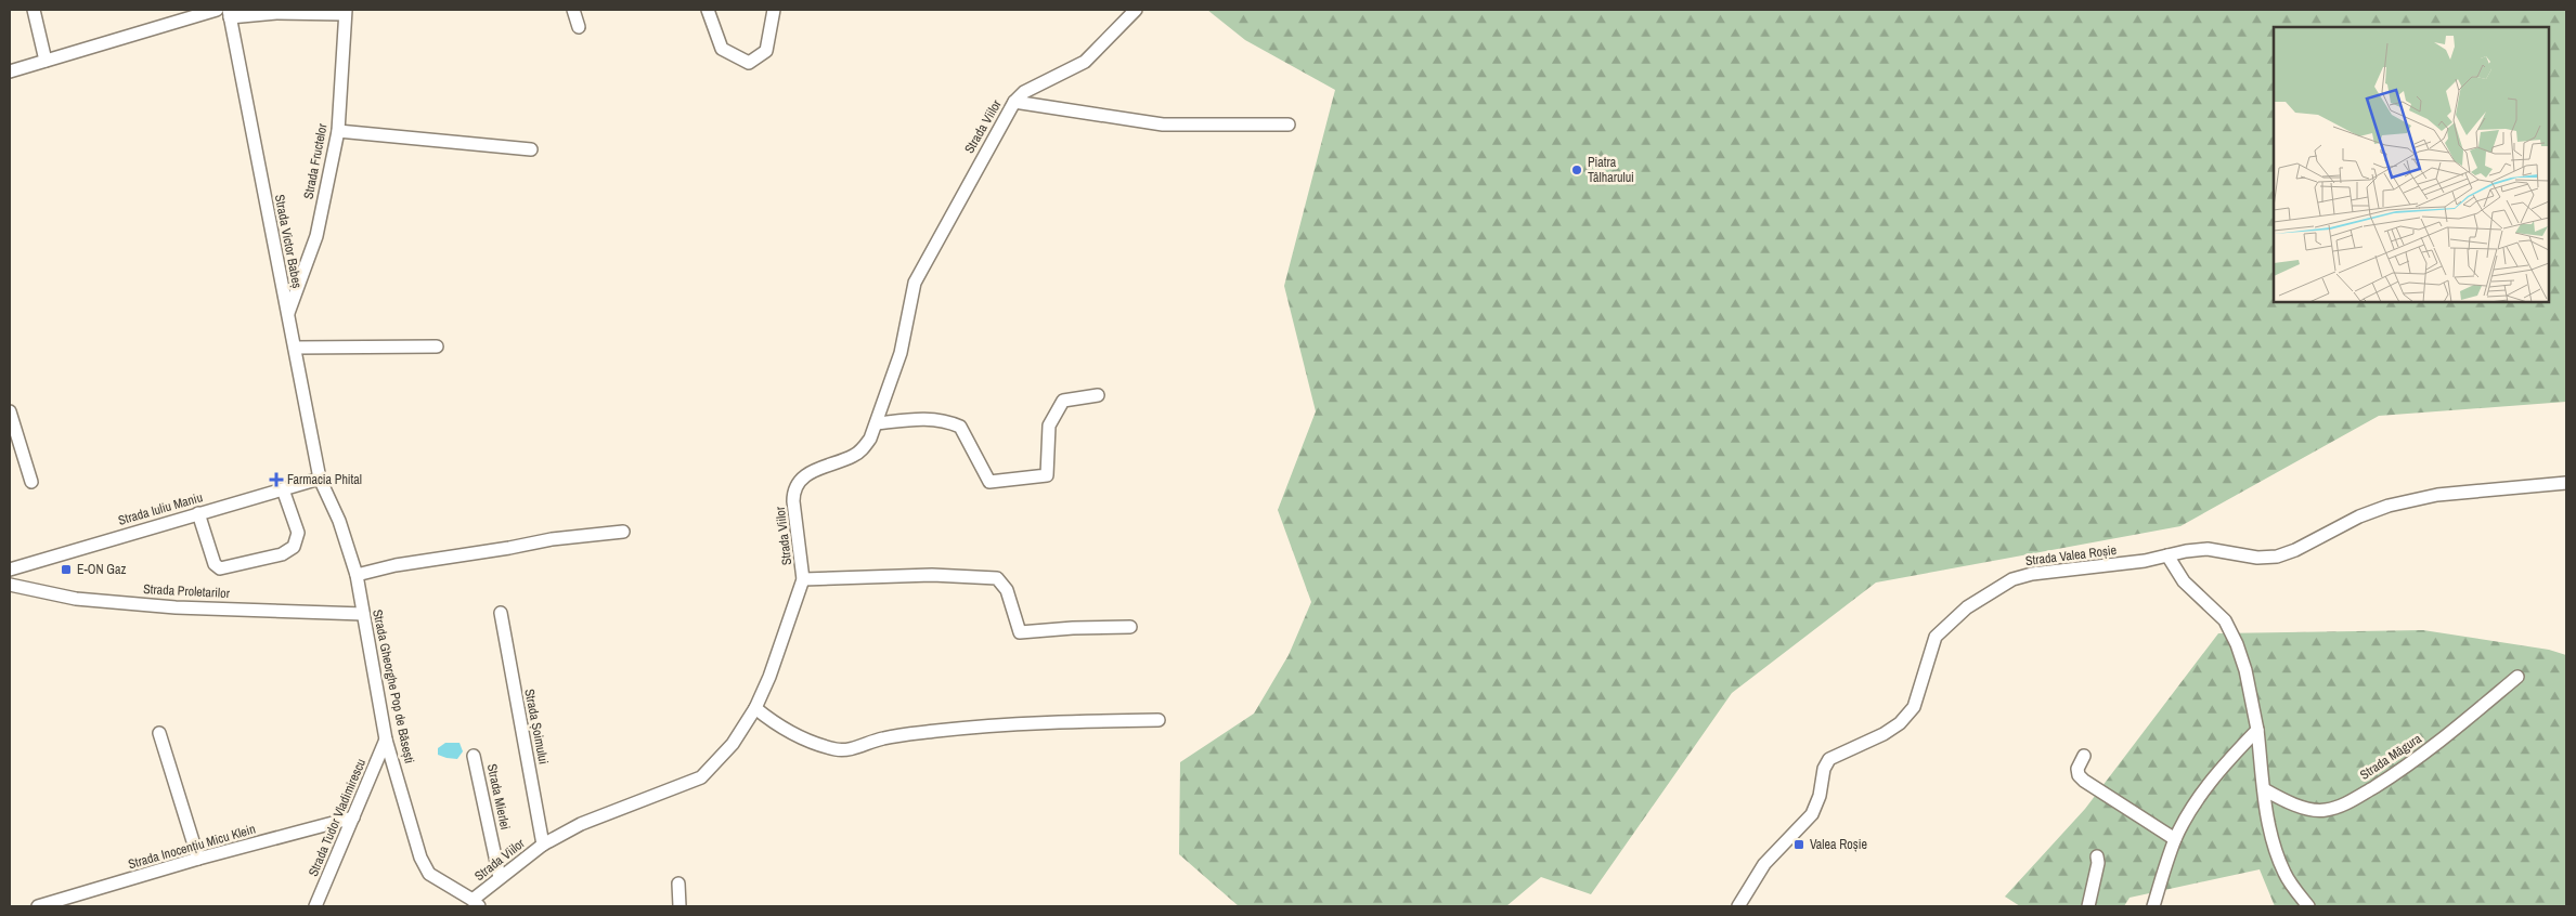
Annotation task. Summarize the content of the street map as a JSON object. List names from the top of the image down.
{
  "streets": {
    "street": [
      "Strada Viilor",
      "Strada Fructelor",
      "Strada Victor Babeș",
      "Strada Iuliu Maniu",
      "Strada Valea Roșie",
      "Strada Proletarilor",
      "Strada Gheorghe Pop de Băsești",
      "Strada Șoimului",
      "Strada Măgura",
      "Strada Mierlei",
      "Strada Tudor Vladimirescu",
      "Strada Inocențiu Micu Klein"
    ]
  },
  "crossings": [
    ["Strada Viilor", "Strada Gheorghe Pop de Băsești"],
    ["Strada Viilor", "Strada Șoimului"],
    ["Strada Viilor", "Strada Mierlei"],
    ["Strada Fructelor", "Strada Victor Babeș"],
    ["Strada Victor Babeș", "Strada Iuliu Maniu"],
    ["Strada Victor Babeș", "Strada Gheorghe Pop de Băsești"],
    ["Strada Iuliu Maniu", "Strada Gheorghe Pop de Băsești"],
    ["Strada Proletarilor", "Strada Gheorghe Pop de Băsești"],
    ["Strada Gheorghe Pop de Băsești", "Strada Tudor Vladimirescu"],
    ["Strada Tudor Vladimirescu", "Strada Inocențiu Micu Klein"]
  ],
  "places": {
    "other": ["Piatra Tâlharului"],
    "health": ["Farmacia Phital"],
    "transit": ["E-ON Gaz", "Valea Roșie"]
  }
}
